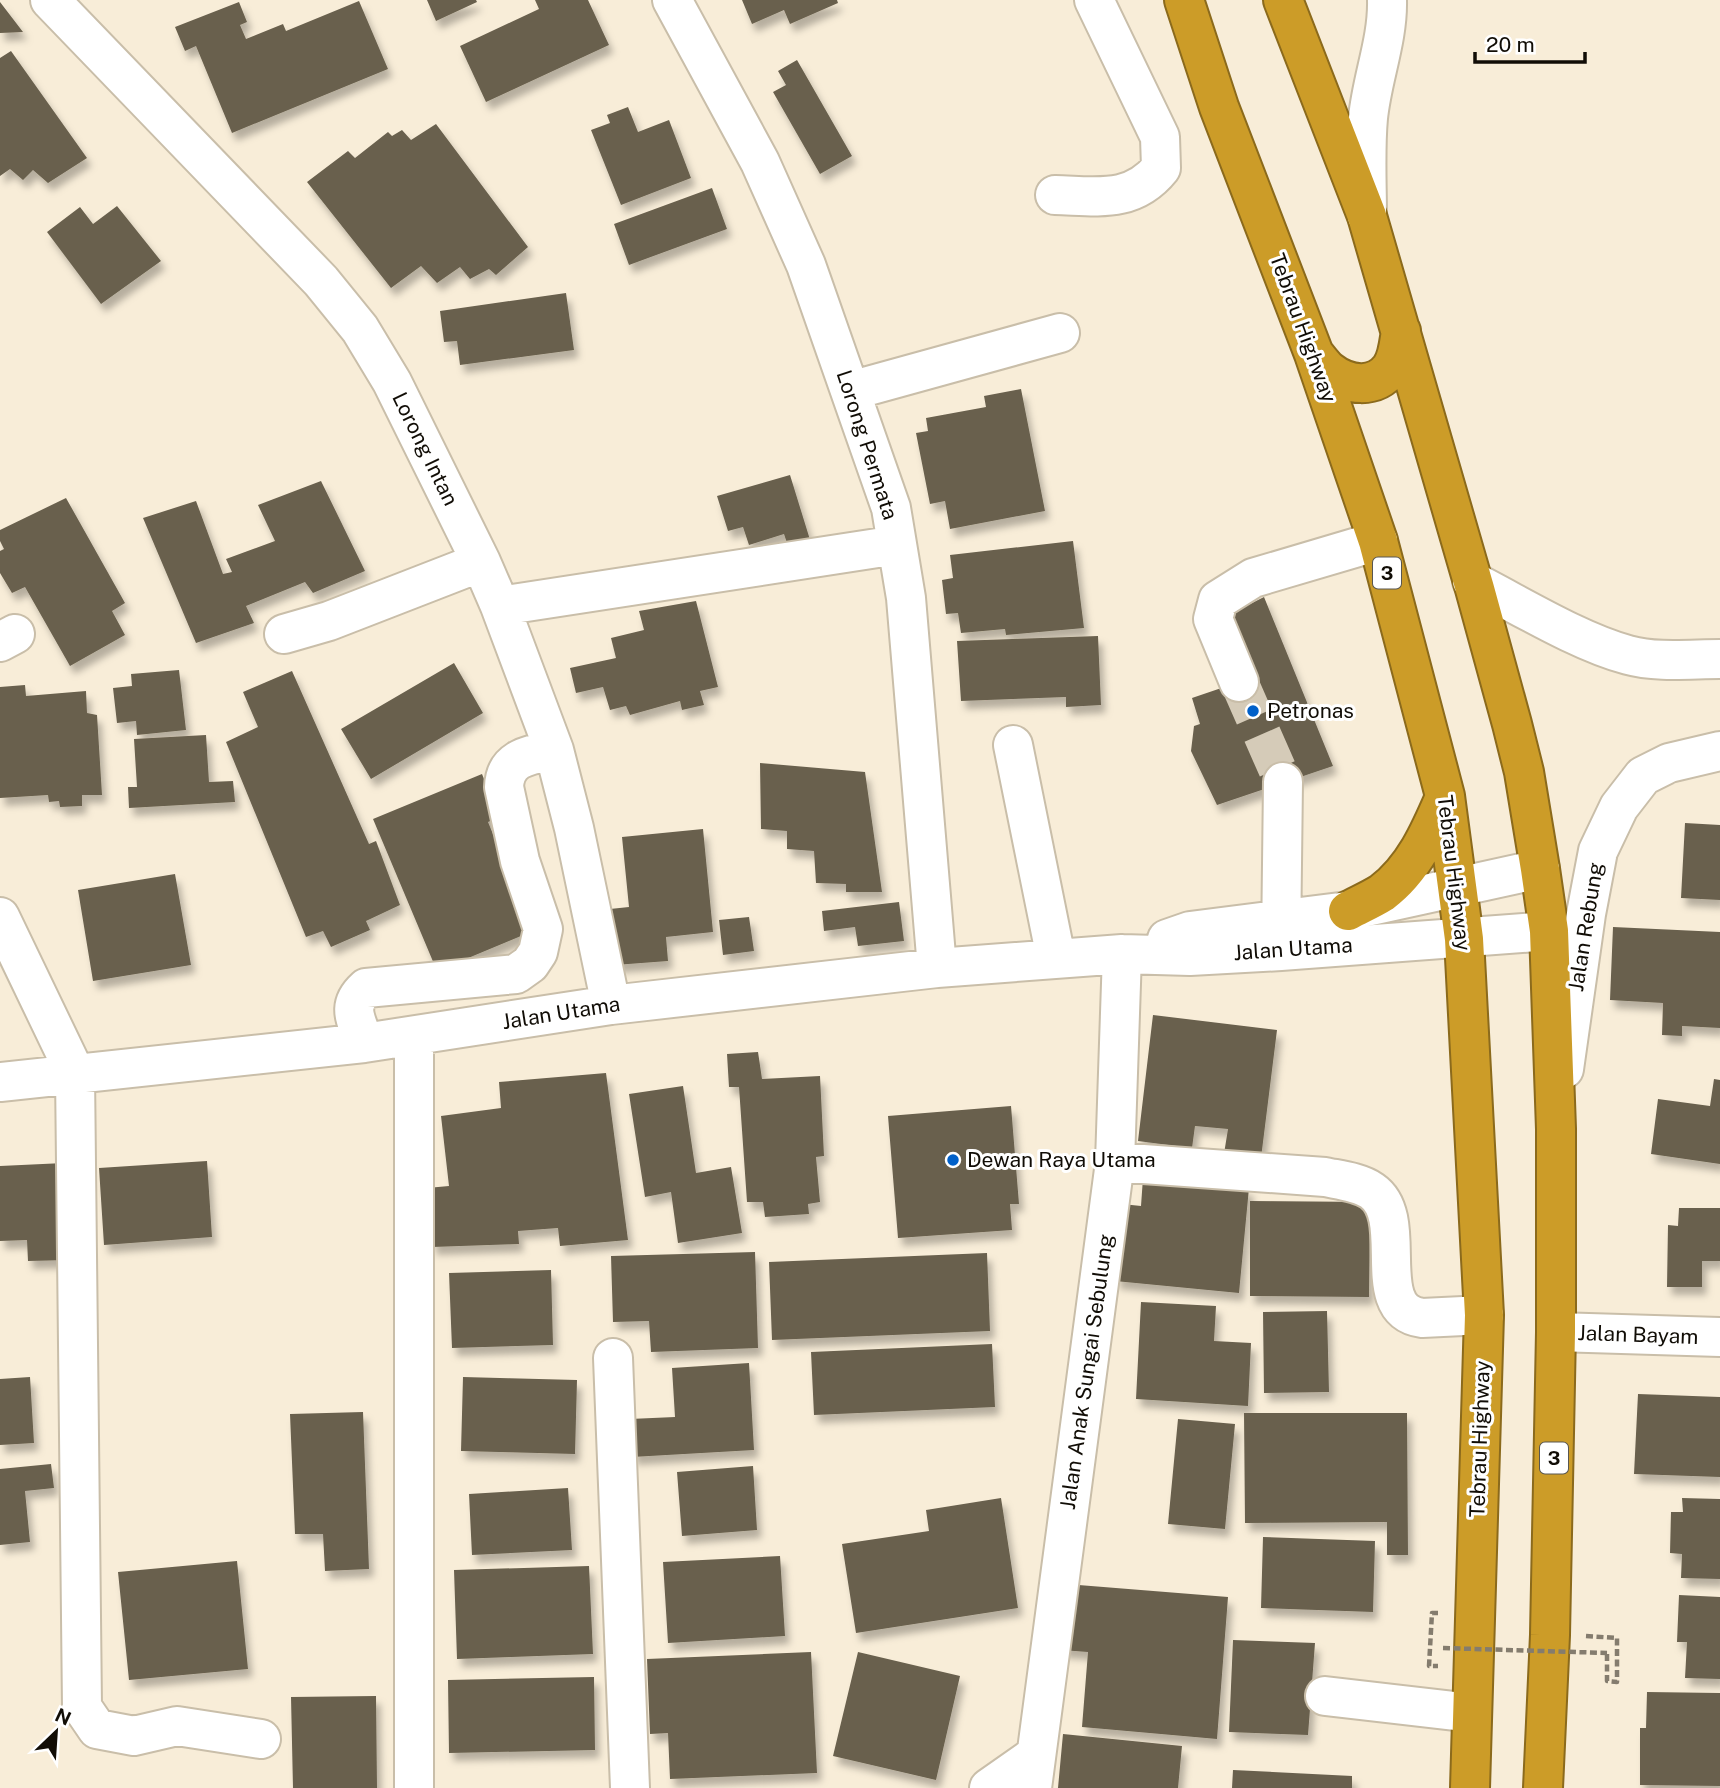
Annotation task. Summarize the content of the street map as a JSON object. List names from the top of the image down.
{
  "streets": {
    "highway": ["Tebrau Highway", "3"],
    "street": [
      "Lorong Permata",
      "Lorong Intan",
      "Jalan Rebung",
      "Jalan Utama",
      "Jalan Bayam",
      "Jalan Anak Sungai Sebulung"
    ]
  },
  "crossings": [
    ["Tebrau Highway", "Jalan Utama"],
    ["Lorong Permata", "Jalan Utama"],
    ["Lorong Intan", "Jalan Utama"],
    ["3", "Jalan Rebung"],
    ["3", "Jalan Utama"],
    ["3", "Jalan Bayam"],
    ["Jalan Utama", "Jalan Anak Sungai Sebulung"]
  ],
  "places": ["Petronas", "Dewan Raya Utama"],
  "scale_bar": "20 m",
  "north": "top right"
}
